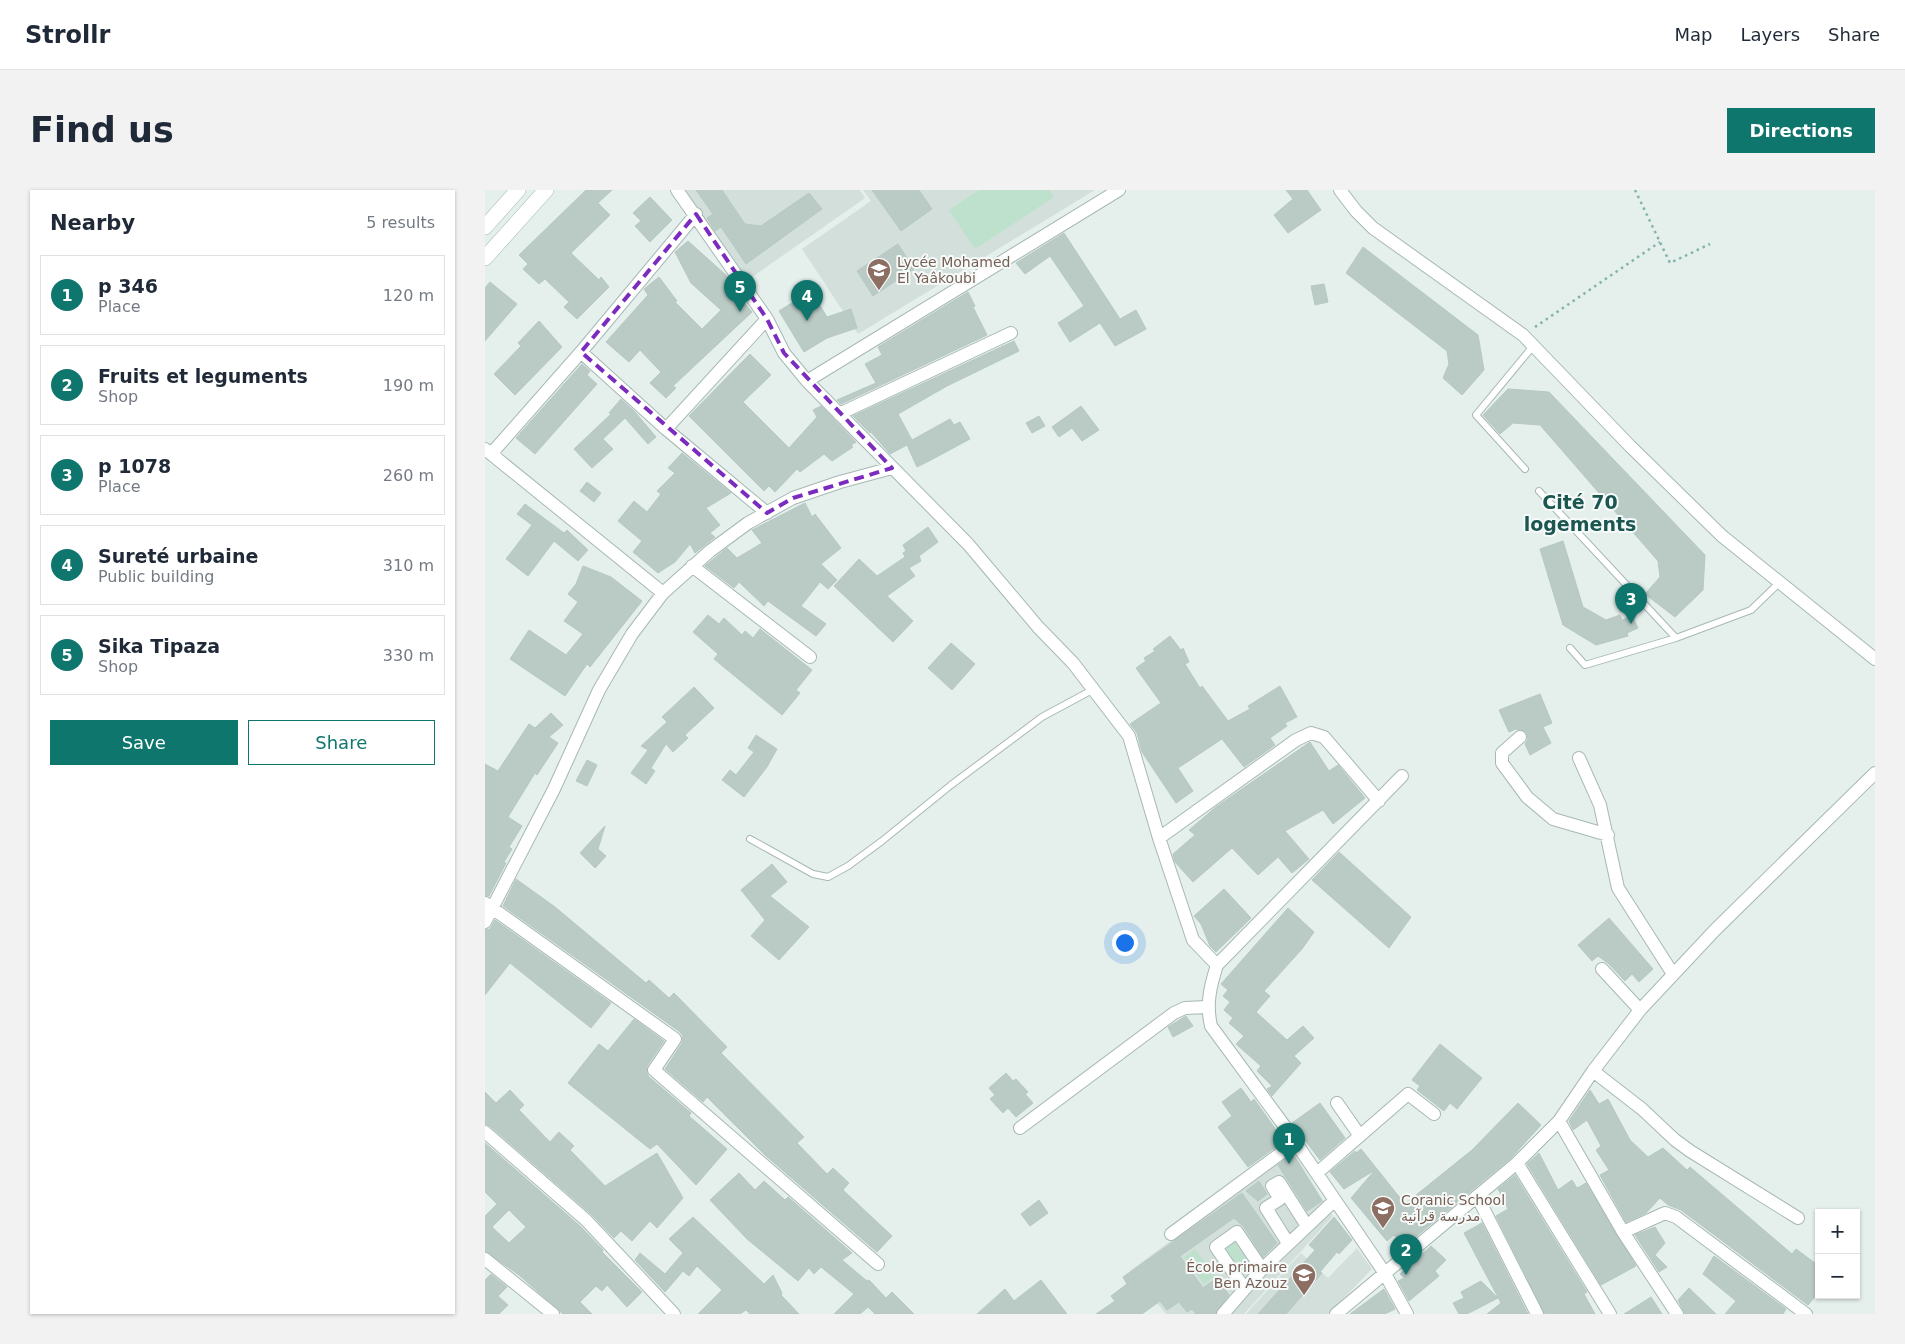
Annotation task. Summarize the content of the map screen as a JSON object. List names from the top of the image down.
{
  "districts": ["Cité 70 logements"],
  "places": {
    "school or university": ["Lycée Mohamed El Yaâkoubi", "Coranic School مدرسة قرآنية", "École primaire Ben Azouz"]
  },
  "page": {
    "header": "Strollr",
    "nav": ["Map", "Layers", "Share"],
    "buttons": [
      "Directions",
      ["Save", "Share"]
    ],
    "title": "Find us",
    "heading": ["Nearby", "5 results"],
    "list": [
      {
        "mark": "1",
        "name": "p 346",
        "note": "Place",
        "value": "120 m"
      },
      {
        "mark": "2",
        "name": "Fruits et leguments",
        "note": "Shop",
        "value": "190 m"
      },
      {
        "mark": "3",
        "name": "p 1078",
        "note": "Place",
        "value": "260 m"
      },
      {
        "mark": "4",
        "name": "Sureté urbaine",
        "note": "Public building",
        "value": "310 m"
      },
      {
        "mark": "5",
        "name": "Sika Tipaza",
        "note": "Shop",
        "value": "330 m"
      }
    ],
    "pins": [
      "5",
      "4",
      "3",
      "1",
      "2"
    ],
    "map_buttons": ["+", "−"]
  }
}
